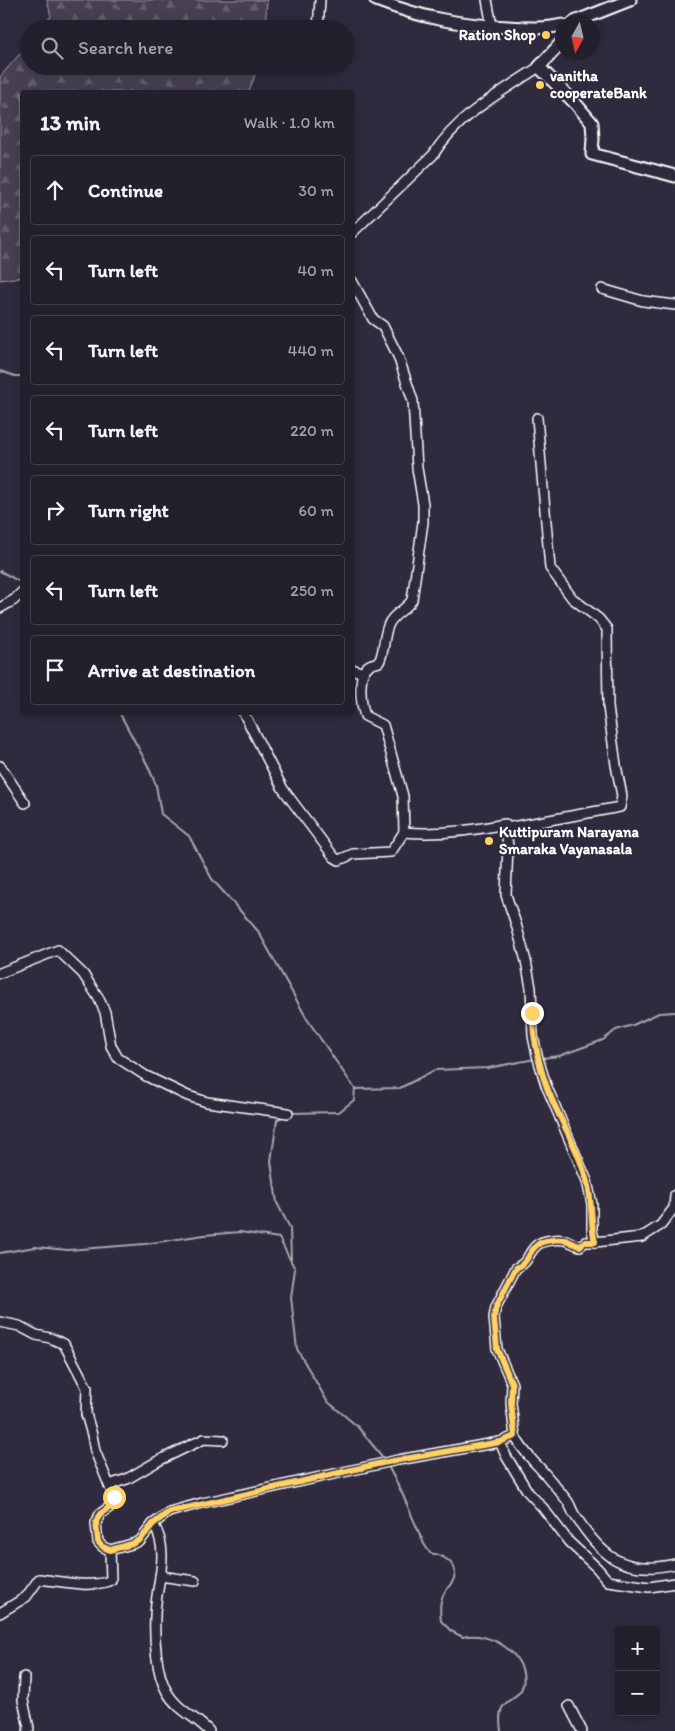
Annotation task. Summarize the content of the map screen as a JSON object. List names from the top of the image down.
{
  "places": ["Ration Shop", "vanitha cooperateBank", "Kuttipuram Narayana Smaraka Vayanasala"],
  "north": "bottom",
  "page": {
    "search": "Search here",
    "heading": ["13 min", "Walk · 1.0 km"],
    "list": [
      ["Continue", "30 m"],
      ["Turn left", "40 m"],
      ["Turn left", "440 m"],
      ["Turn left", "220 m"],
      ["Turn right", "60 m"],
      ["Turn left", "250 m"],
      "Arrive at destination"
    ],
    "map_buttons": ["+", "−"]
  }
}
